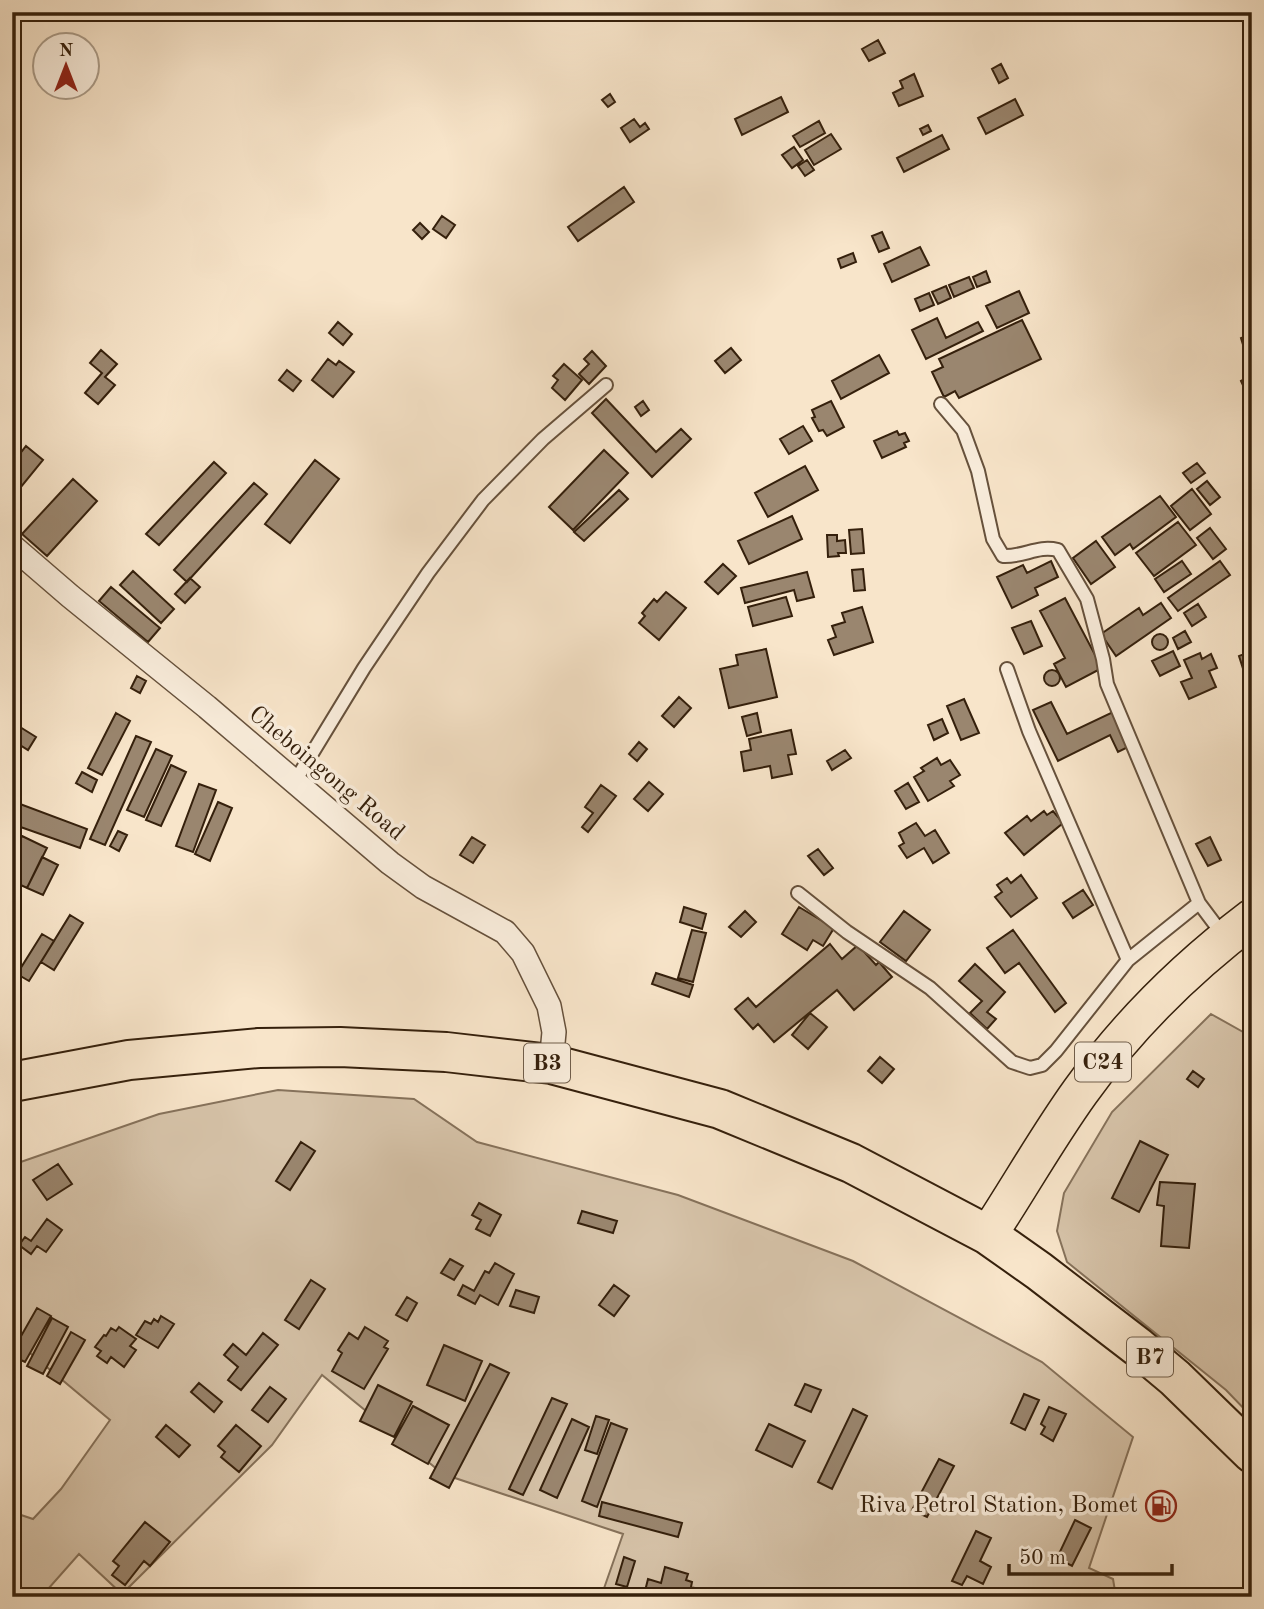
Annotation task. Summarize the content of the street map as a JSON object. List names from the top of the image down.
{
  "streets": {
    "highway": ["B3", "B7"],
    "main road": ["C24"],
    "street": ["Cheboingong Road"]
  },
  "crossings": [
    ["Cheboingong Road", "B3"],
    ["C24", "B3"],
    ["B3", "B7"]
  ],
  "places": {
    "fuel station": ["Riva Petrol Station, Bomet"]
  },
  "scale_bar": "50 m",
  "north": "top"
}
